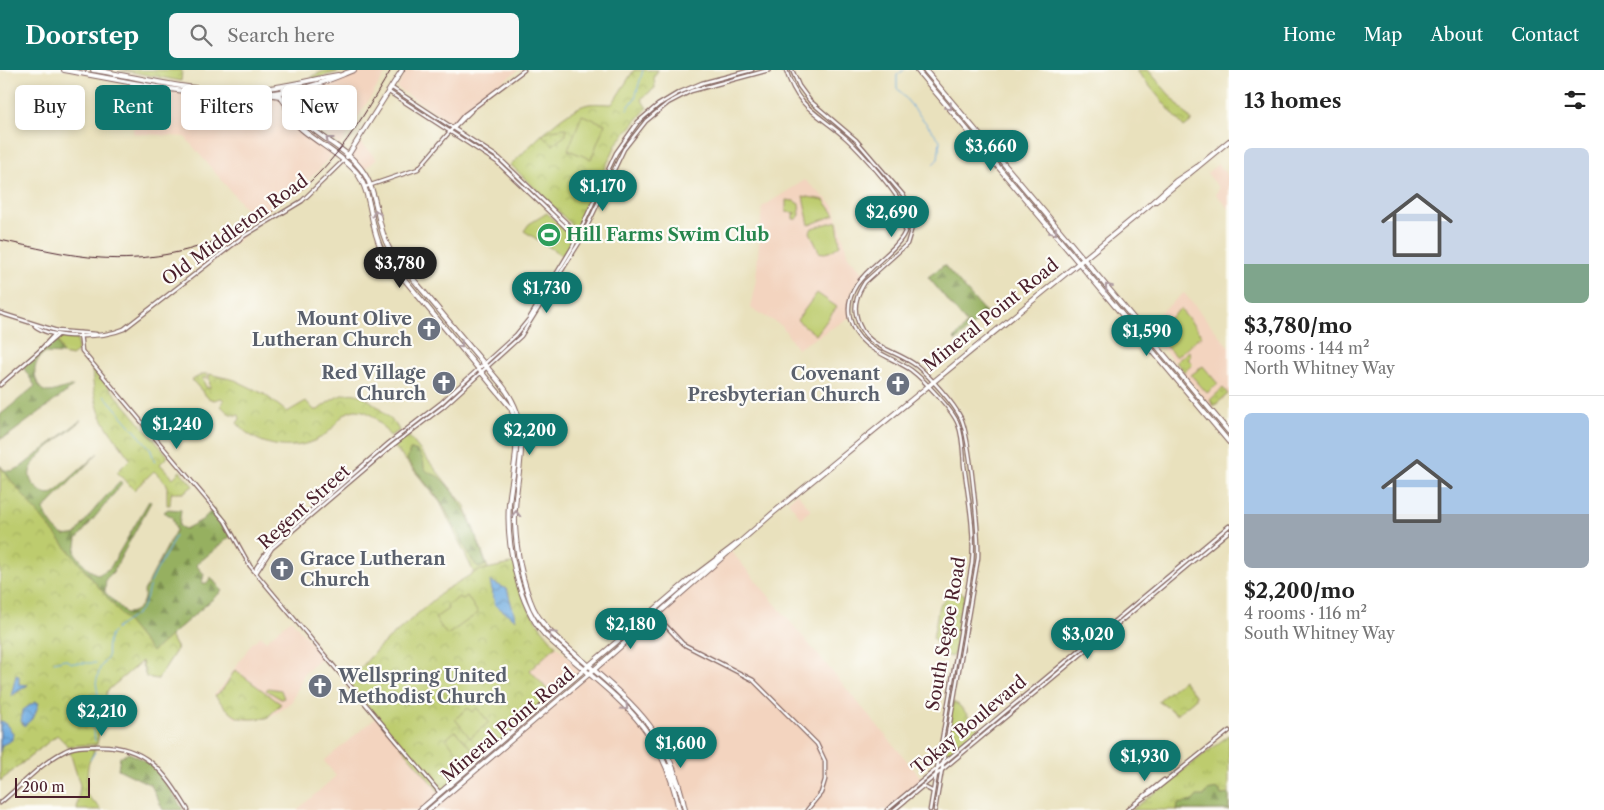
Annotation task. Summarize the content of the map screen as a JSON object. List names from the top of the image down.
{
  "streets": {
    "main road": ["Old Middleton Road", "Mineral Point Road"],
    "street": ["Regent Street", "South Segoe Road", "Tokay Boulevard"]
  },
  "crossings": [
    ["Mineral Point Road", "South Segoe Road"],
    ["South Segoe Road", "Tokay Boulevard"]
  ],
  "places": {
    "sports": ["Hill Farms Swim Club"],
    "church": [
      "Mount Olive Lutheran Church",
      "Red Village Church",
      "Covenant Presbyterian Church",
      "Grace Lutheran Church",
      "Wellspring United Methodist Church"
    ]
  },
  "scale_bar": "200 m",
  "page": {
    "header": "Doorstep",
    "search": "Search here",
    "nav": [
      "Home",
      "Map",
      "About",
      "Contact"
    ],
    "heading": "13 homes",
    "chip": [
      "Buy",
      "Rent",
      "Filters",
      "New"
    ],
    "price": [
      "$3,660",
      "$1,170",
      "$2,690",
      "$3,780",
      "$1,730",
      "$1,590",
      "$1,240",
      "$2,200",
      "$2,180",
      "$3,020",
      "$2,210",
      "$1,600",
      "$1,930"
    ],
    "list": [
      {
        "name": "$3,780/mo",
        "note": "4 rooms · 144 m² · North Whitney Way"
      },
      {
        "name": "$2,200/mo",
        "note": "4 rooms · 116 m² · South Whitney Way"
      }
    ],
    "scale": "200 m"
  }
}
